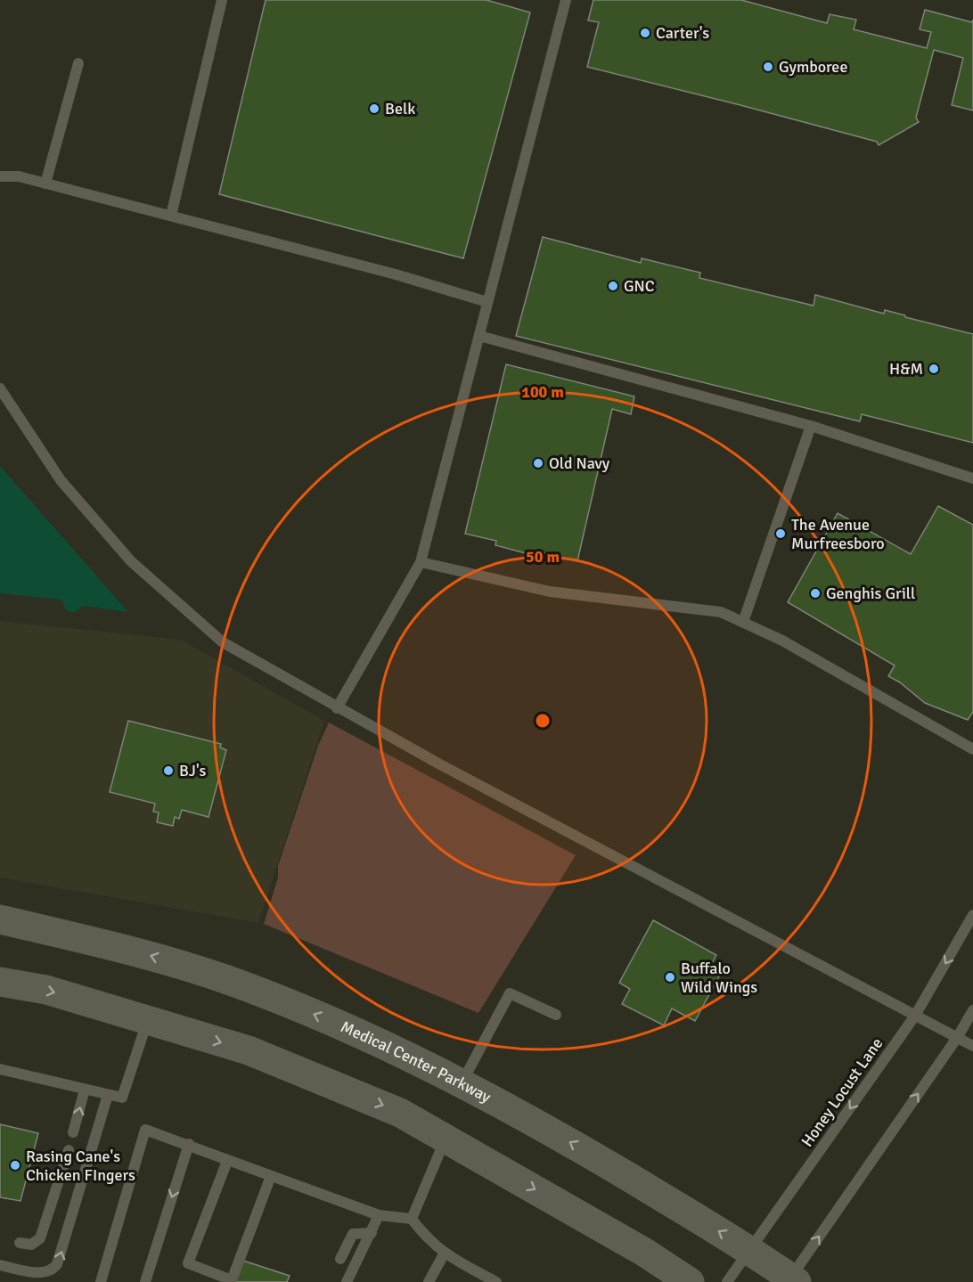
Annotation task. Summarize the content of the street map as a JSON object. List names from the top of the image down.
{
  "streets": {
    "main road": ["Medical Center Parkway"],
    "lane": ["Honey Locust Lane"]
  },
  "crossings": [
    ["Medical Center Parkway", "Honey Locust Lane"]
  ],
  "places": [
    "Carter's",
    "Gymboree",
    "Belk",
    "GNC",
    "H&M",
    "Old Navy",
    "The Avenue Murfreesboro",
    "Genghis Grill",
    "BJ's",
    "Buffalo Wild Wings",
    "Rasing Cane's Chicken FIngers"
  ],
  "rings": ["100 m", "50 m"]
}
